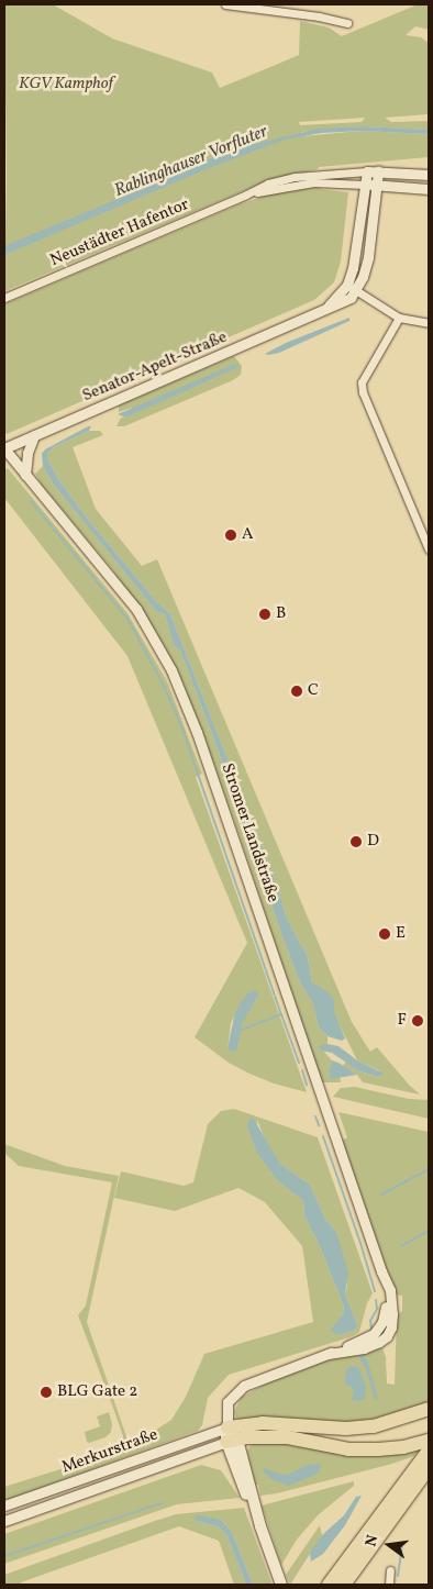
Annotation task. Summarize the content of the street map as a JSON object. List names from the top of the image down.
{
  "streets": {
    "main road": ["Stromer Landstraße"],
    "street": ["Neustädter Hafentor", "Senator-Apelt-Straße", "Merkurstraße"]
  },
  "crossings": [
    ["Neustädter Hafentor", "Senator-Apelt-Straße"],
    ["Senator-Apelt-Straße", "Stromer Landstraße"],
    ["Stromer Landstraße", "Merkurstraße"]
  ],
  "water": ["Rablinghauser Vorfluter"],
  "parks": ["KGV Kamphof"],
  "places": [
    "A",
    "B",
    "C",
    "D",
    "E",
    "F",
    "BLG Gate 2"
  ],
  "north": "left"
}
